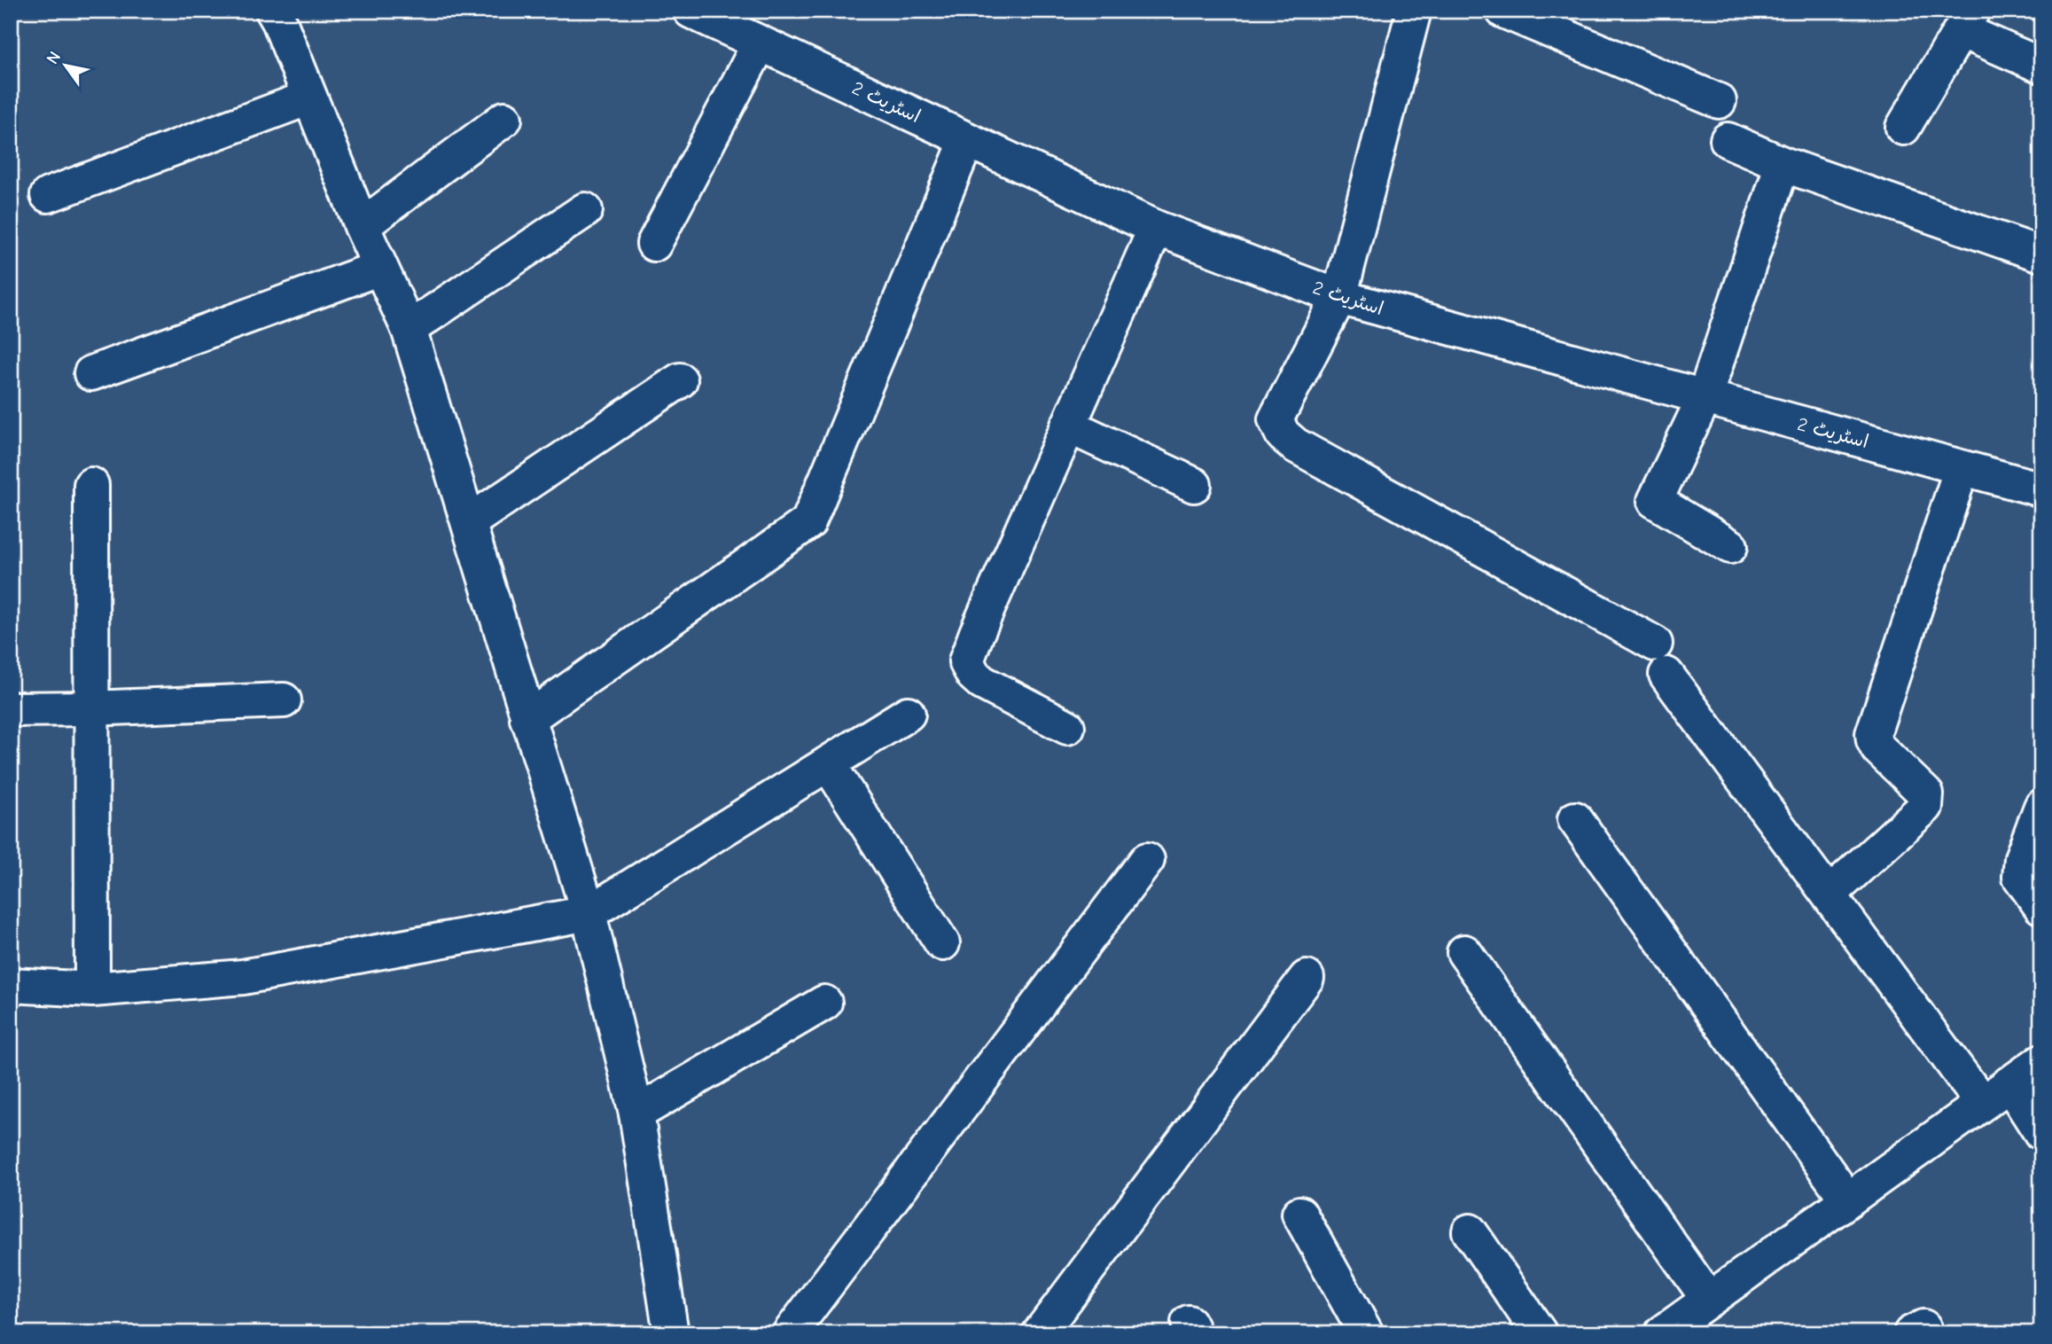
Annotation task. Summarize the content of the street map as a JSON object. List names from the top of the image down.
{
  "streets": {
    "street": ["اسٹریٹ 2"]
  },
  "north": "top left"
}
